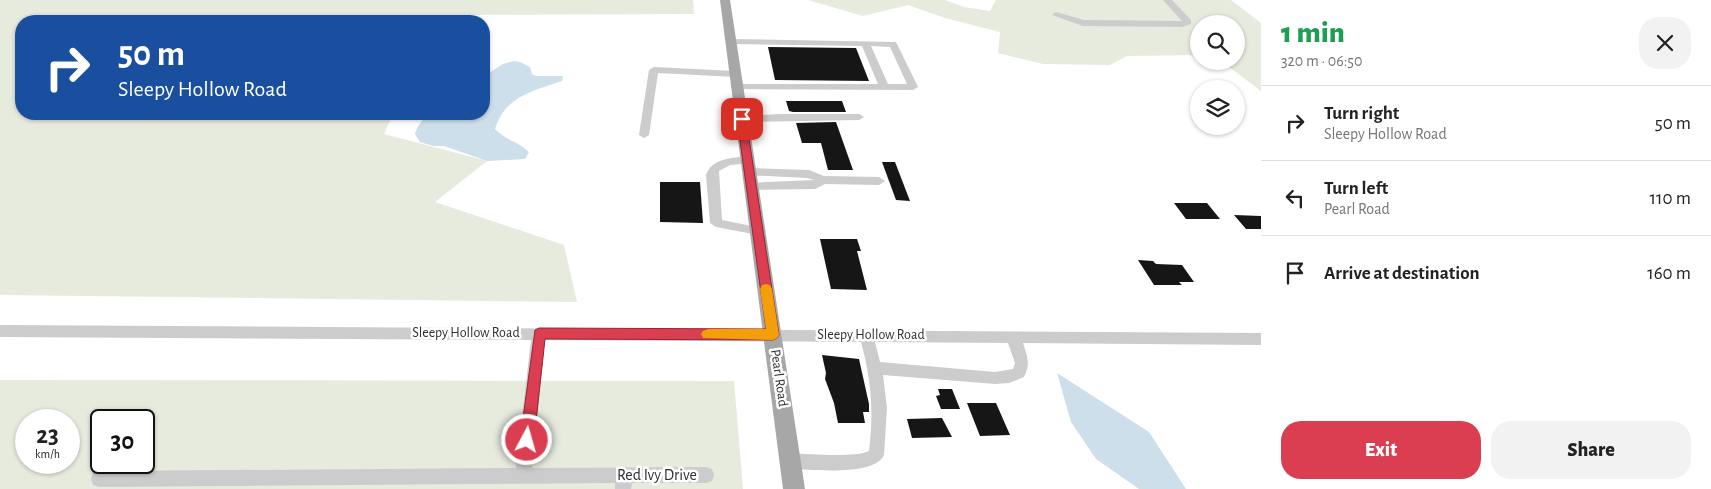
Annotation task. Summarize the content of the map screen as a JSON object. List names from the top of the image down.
{
  "streets": {
    "main road": ["Pearl Road"],
    "street": ["Sleepy Hollow Road", "Red Ivy Drive"]
  },
  "crossings": [
    ["Sleepy Hollow Road", "Pearl Road"]
  ],
  "page": {
    "heading": ["1 min", "320 m · 06:50"],
    "turn": ["50 m", "Sleepy Hollow Road"],
    "list": [
      {
        "name": "Turn right",
        "note": "Sleepy Hollow Road",
        "value": "50 m"
      },
      {
        "name": "Turn left",
        "note": "Pearl Road",
        "value": "110 m"
      },
      {
        "name": "Arrive at destination",
        "value": "160 m"
      }
    ],
    "speed": "23 km/h",
    "limit": "30",
    "buttons": ["Exit", "Share"]
  }
}
